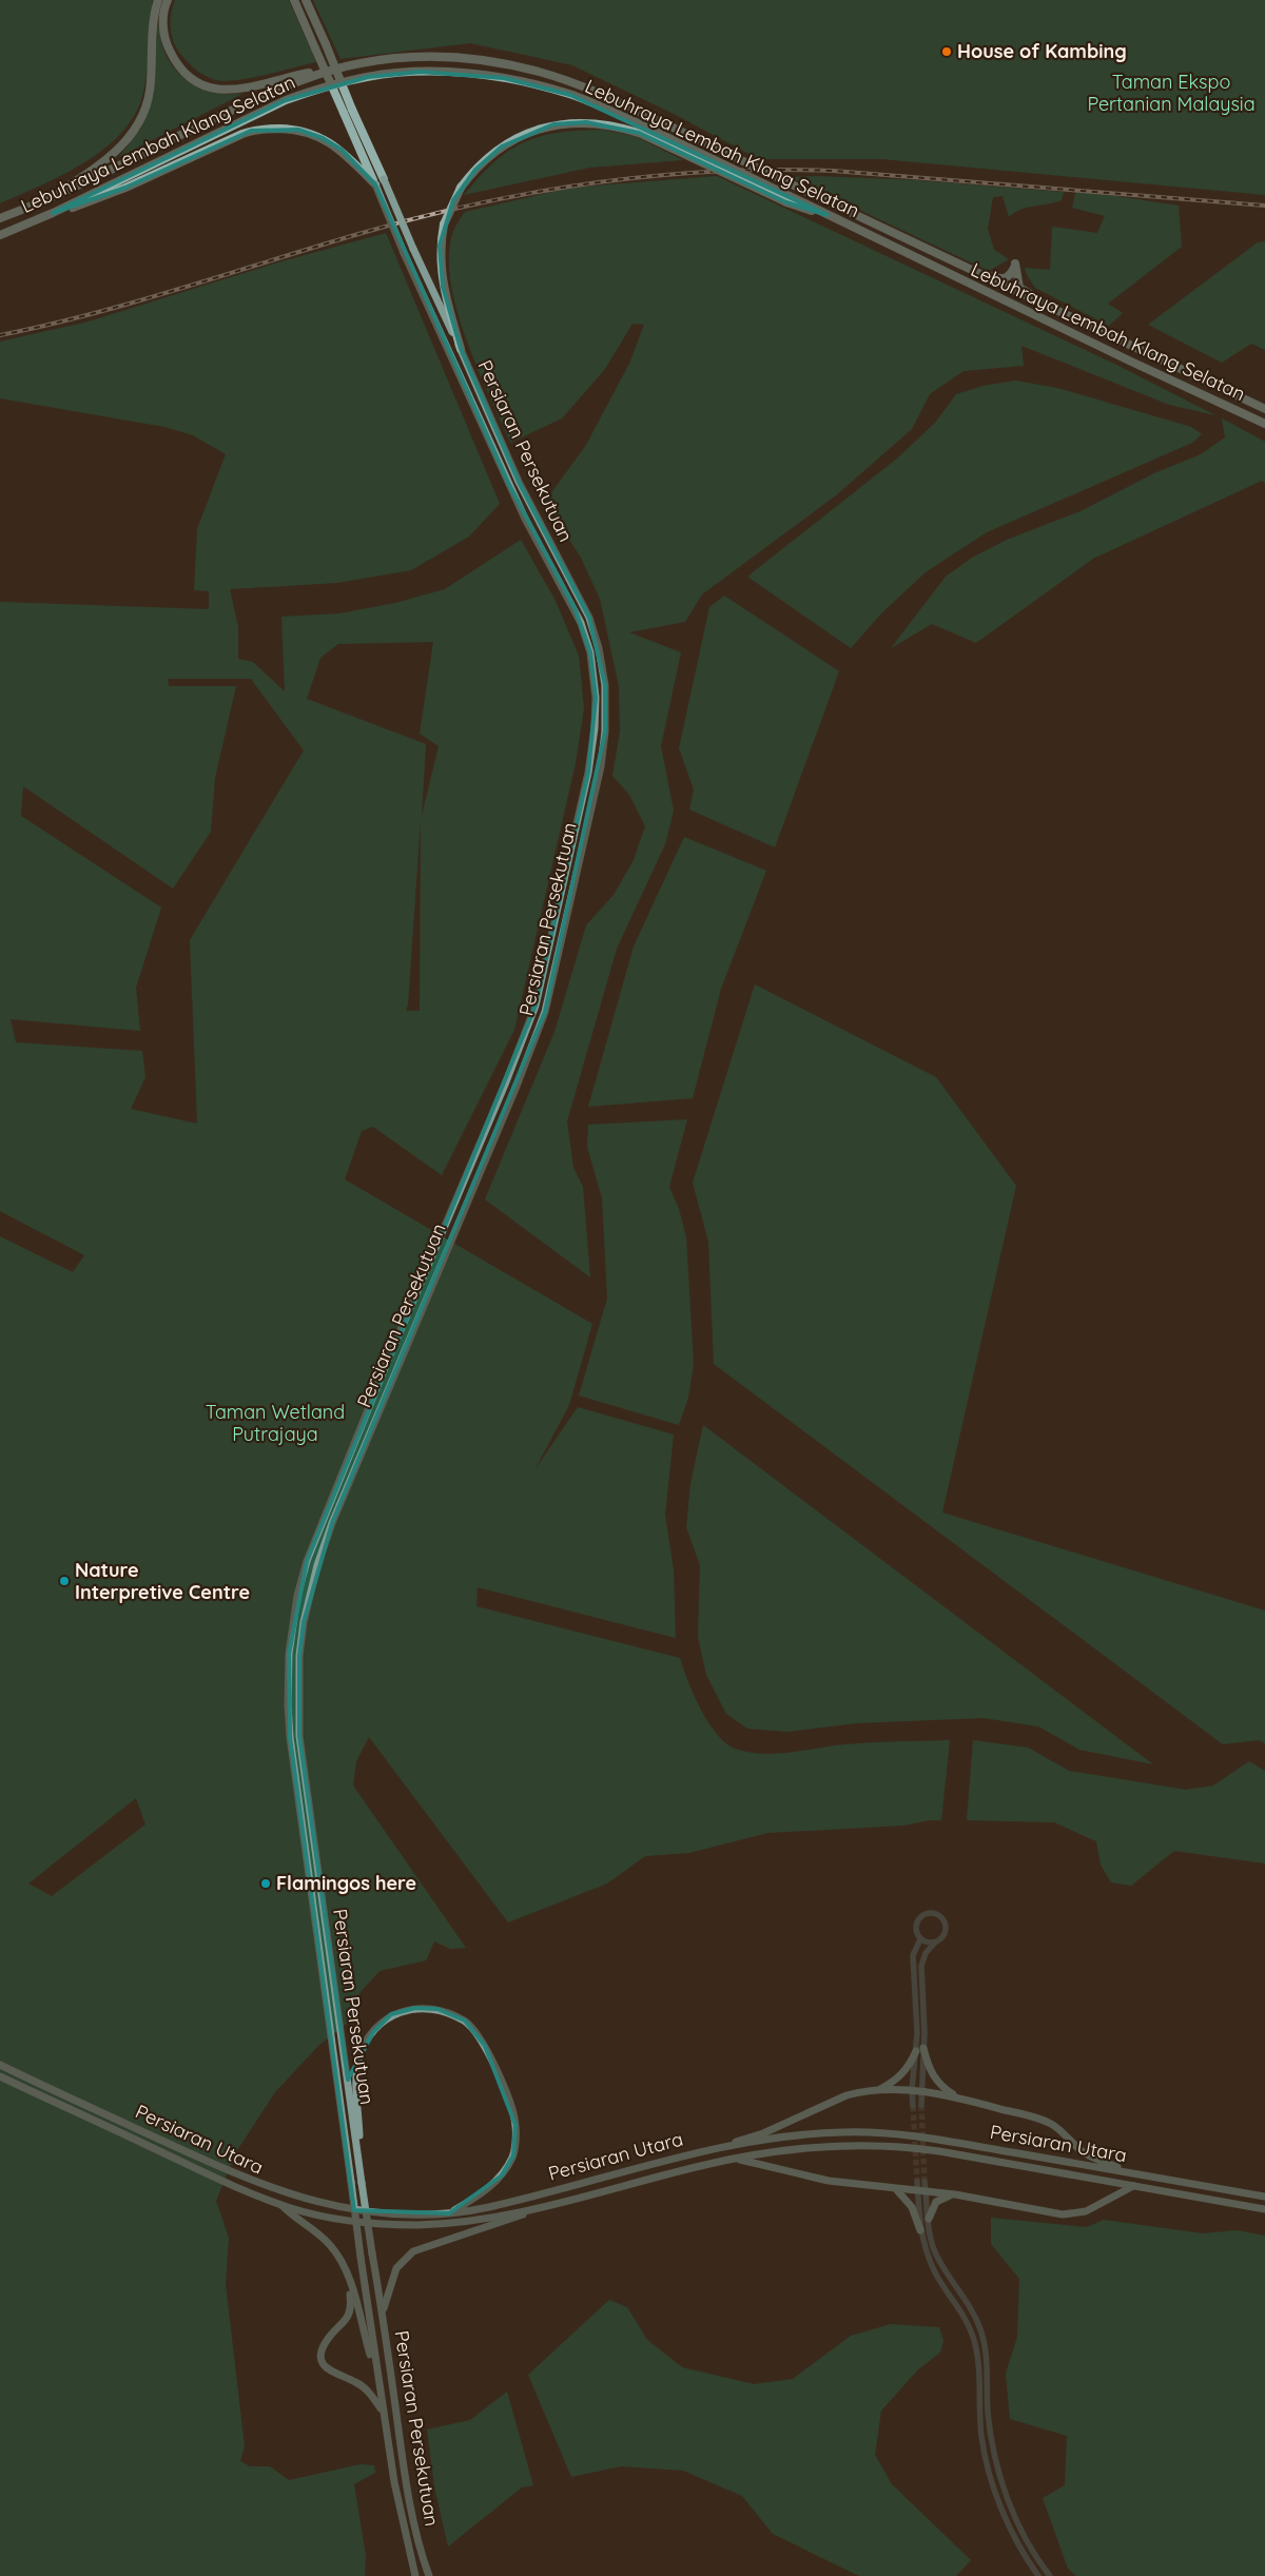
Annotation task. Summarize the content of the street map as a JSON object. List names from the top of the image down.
{
  "streets": {
    "highway": ["Lebuhraya Lembah Klang Selatan"],
    "main road": ["Persiaran Persekutuan", "Persiaran Utara"]
  },
  "parks": ["Taman Ekspo Pertanian Malaysia", "Taman Wetland Putrajaya"],
  "places": ["House of Kambing", "Nature Interpretive Centre", "Flamingos here"]
}
